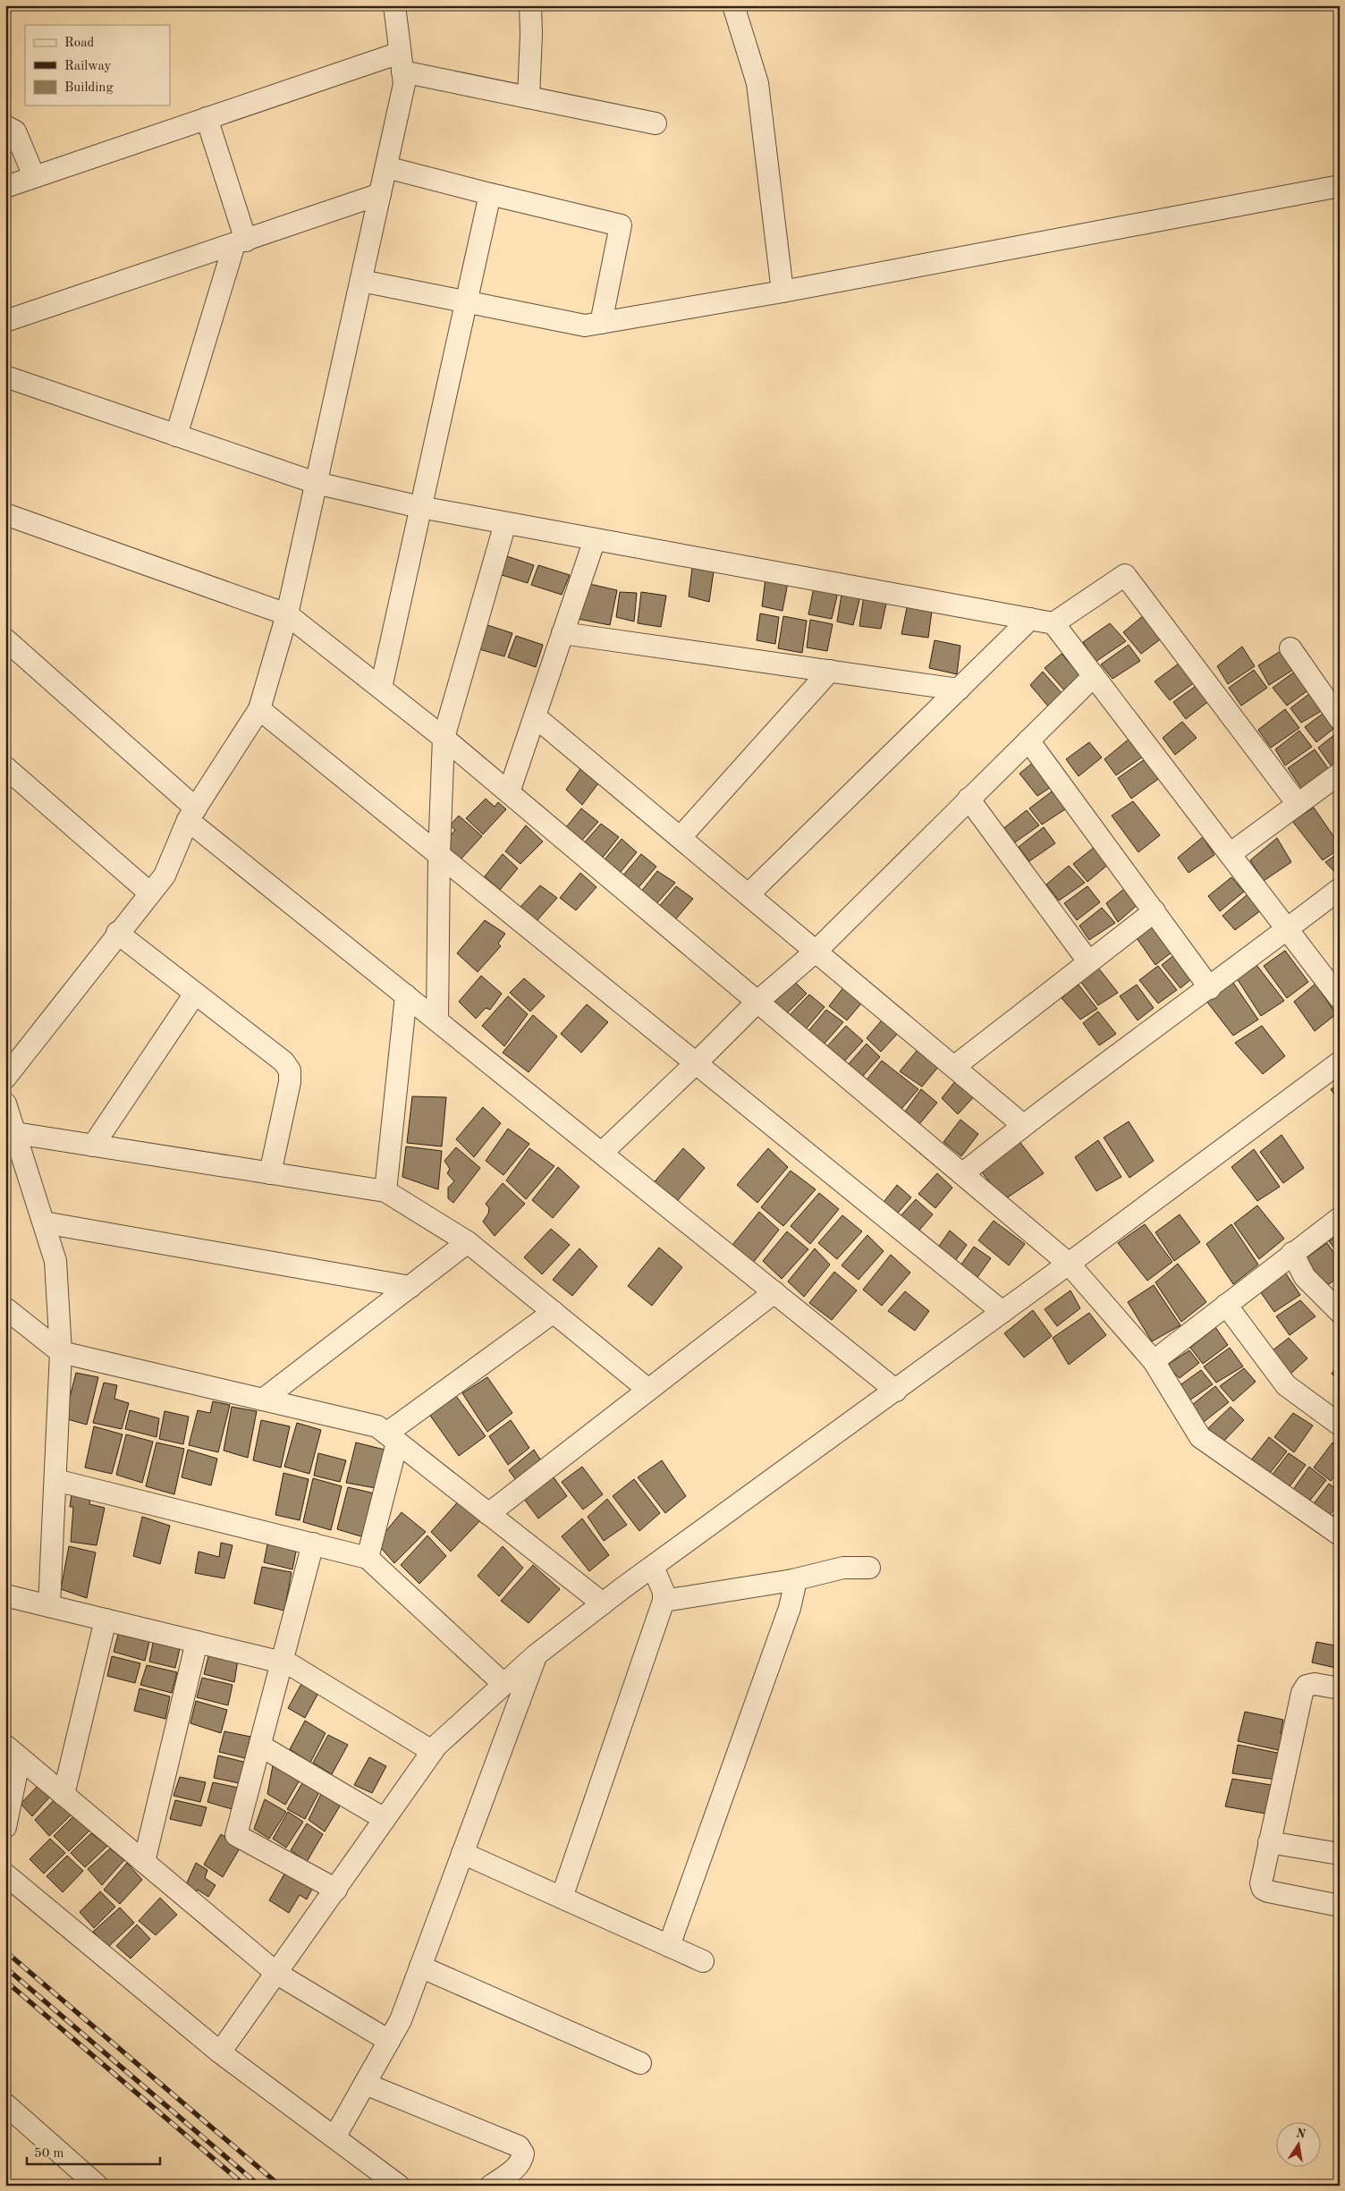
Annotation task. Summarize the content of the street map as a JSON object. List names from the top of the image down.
{
  "legend": ["Road", "Railway", "Building"],
  "scale_bar": "50 m",
  "north": "top"
}
